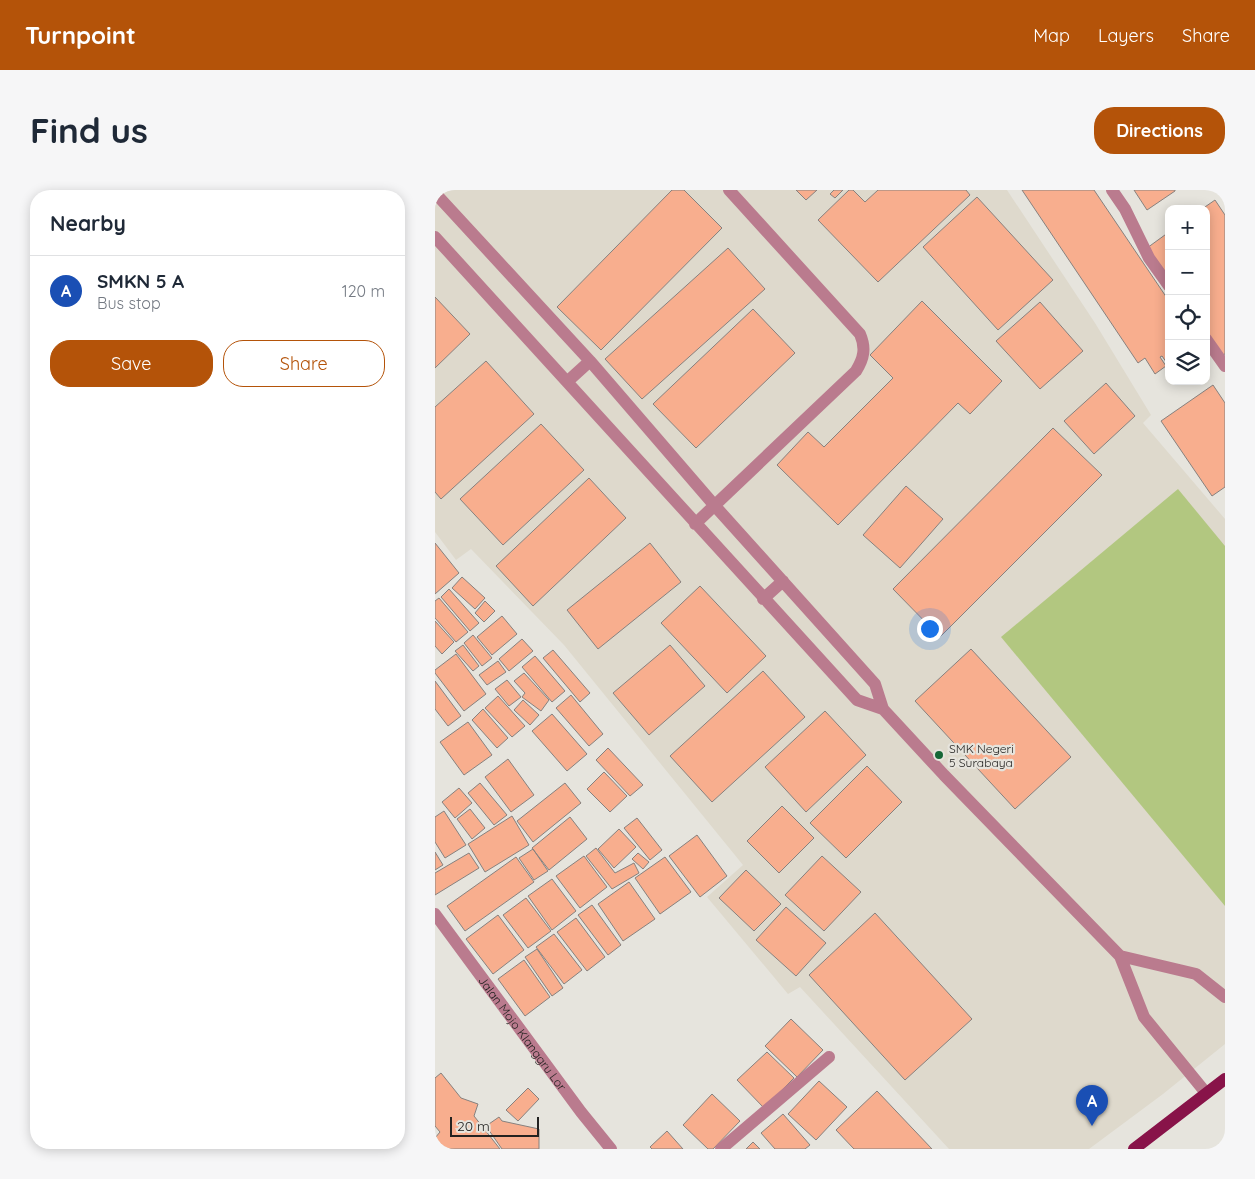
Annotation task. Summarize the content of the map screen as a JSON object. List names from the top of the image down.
{
  "streets": {
    "street": ["Jalan Mojo Klanggru Lor"]
  },
  "places": ["SMK Negeri 5 Surabaya"],
  "scale_bar": "20 m",
  "page": {
    "header": "Turnpoint",
    "nav": ["Map", "Layers", "Share"],
    "buttons": [
      "Directions",
      ["Save", "Share"]
    ],
    "title": "Find us",
    "heading": "Nearby",
    "map_buttons": ["+", "−"],
    "list": [
      {
        "mark": "A",
        "name": "SMKN 5 A",
        "note": "Bus stop",
        "value": "120 m"
      }
    ],
    "pins": "A",
    "scale": "20 m"
  }
}
